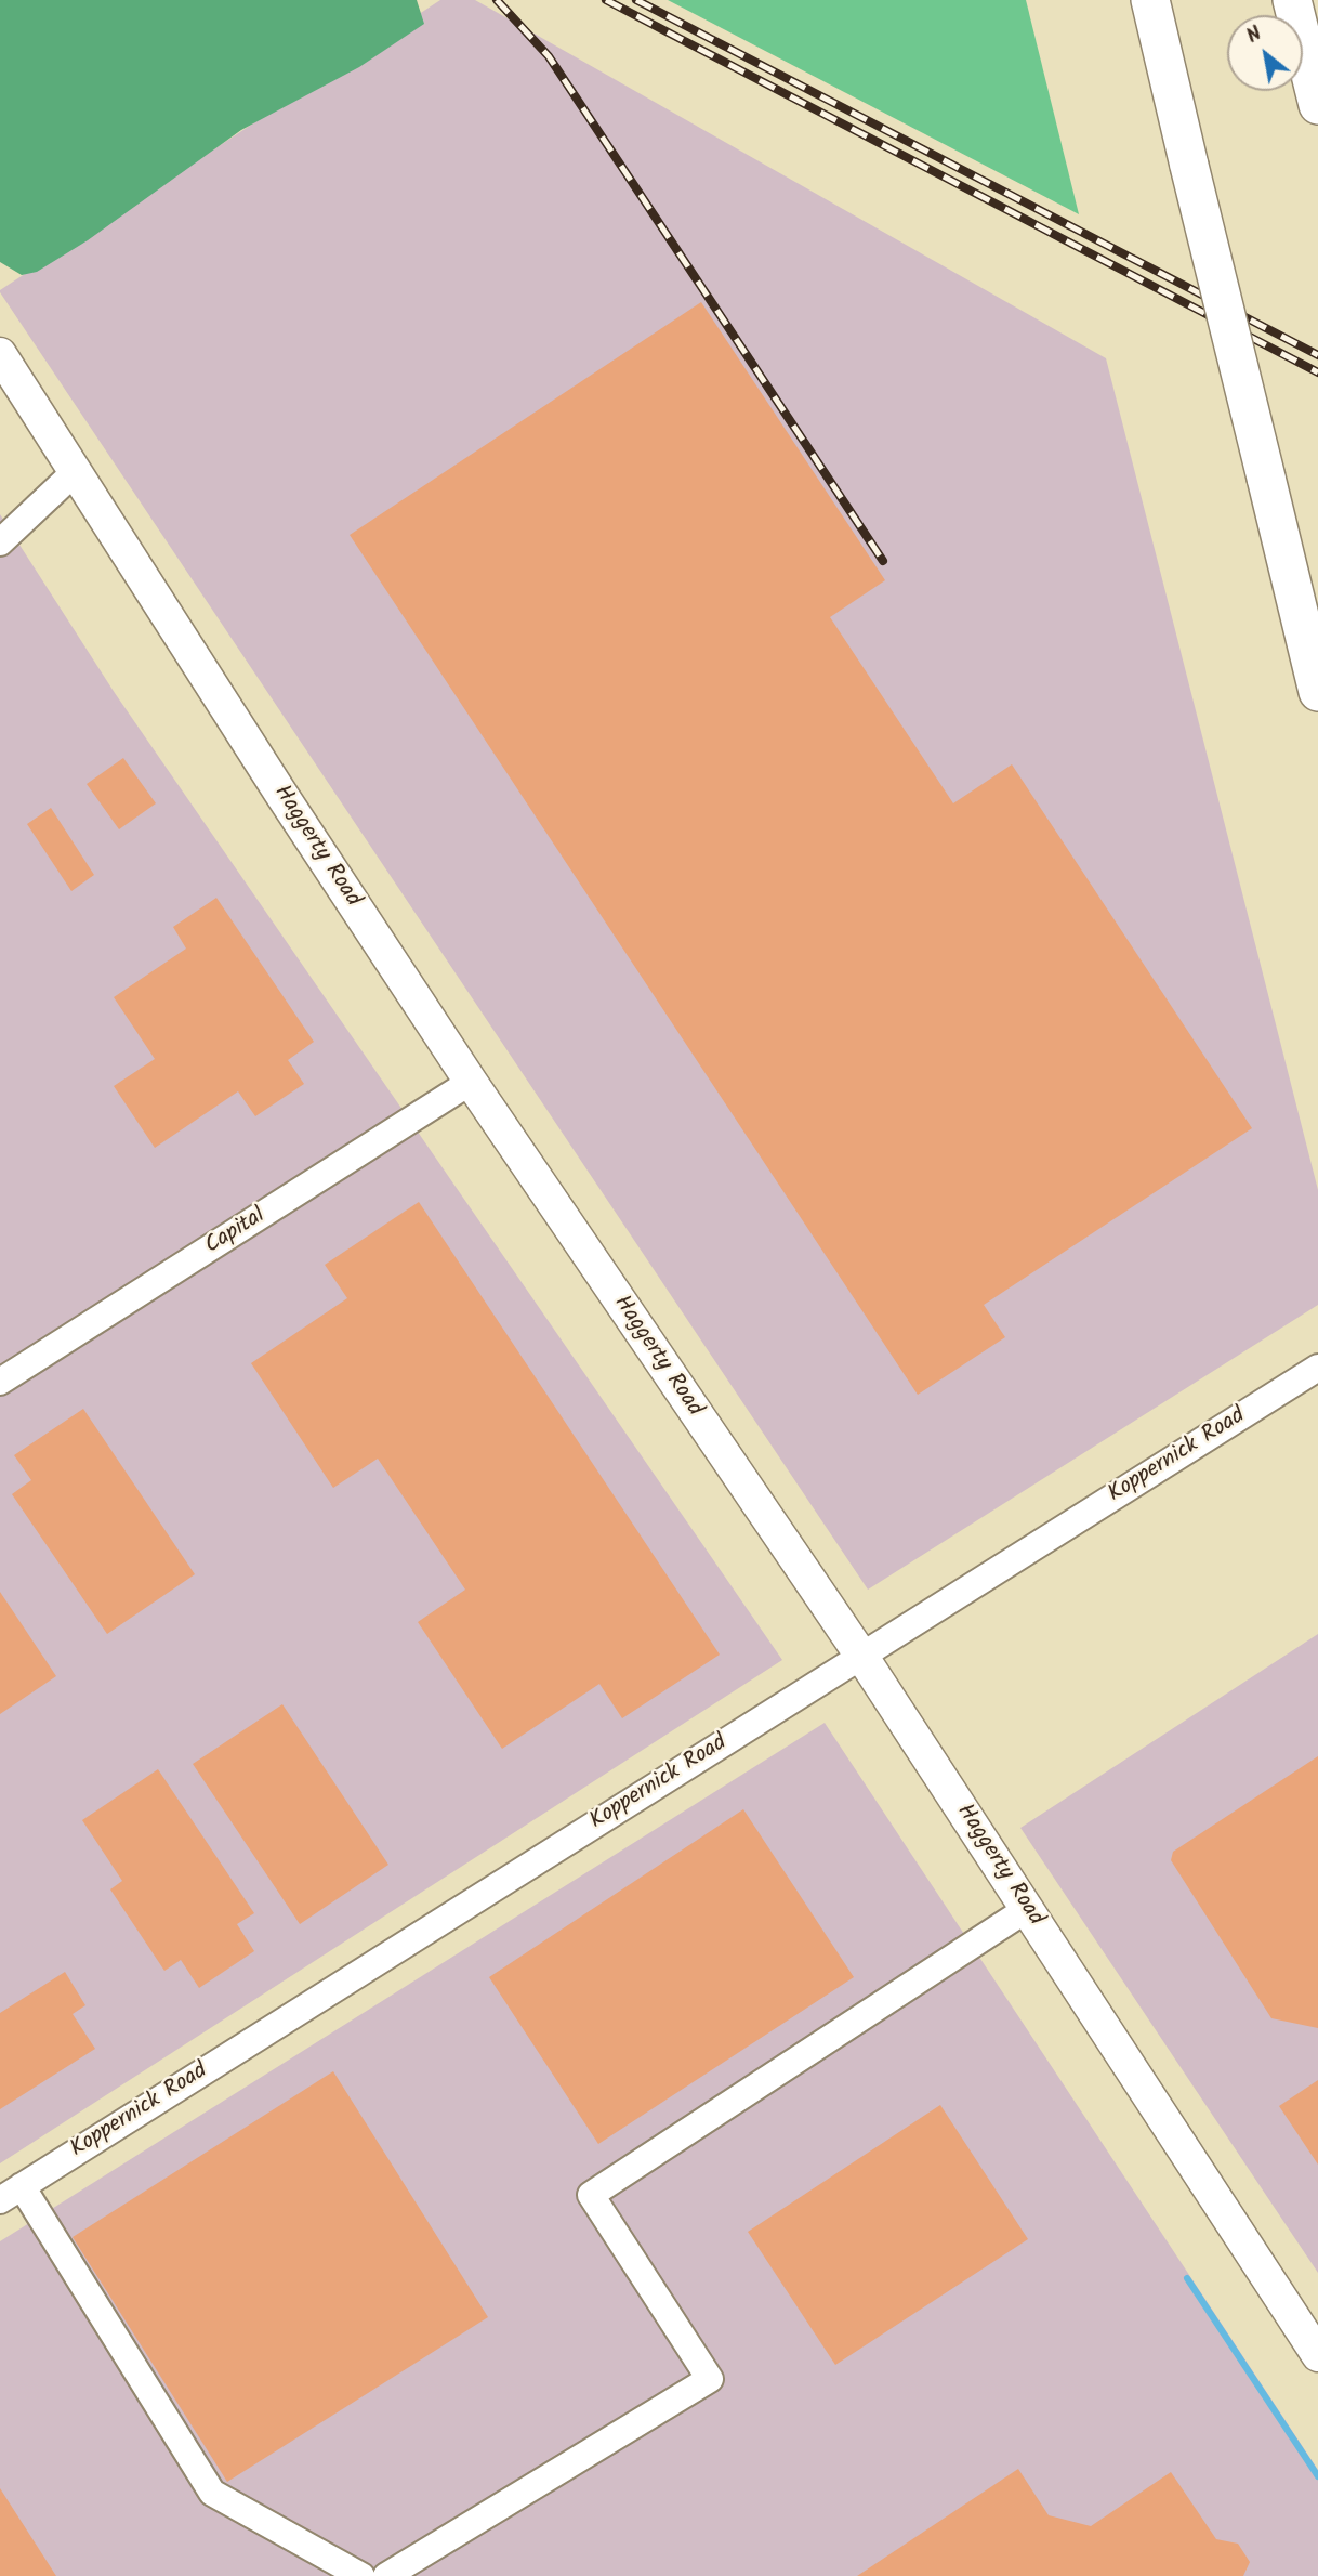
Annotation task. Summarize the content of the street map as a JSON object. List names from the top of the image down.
{
  "streets": {
    "main road": ["Haggerty Road"],
    "street": ["Capital", "Koppernick Road"]
  },
  "crossings": [
    ["Haggerty Road", "Capital"],
    ["Haggerty Road", "Koppernick Road"]
  ],
  "north": "top left"
}
